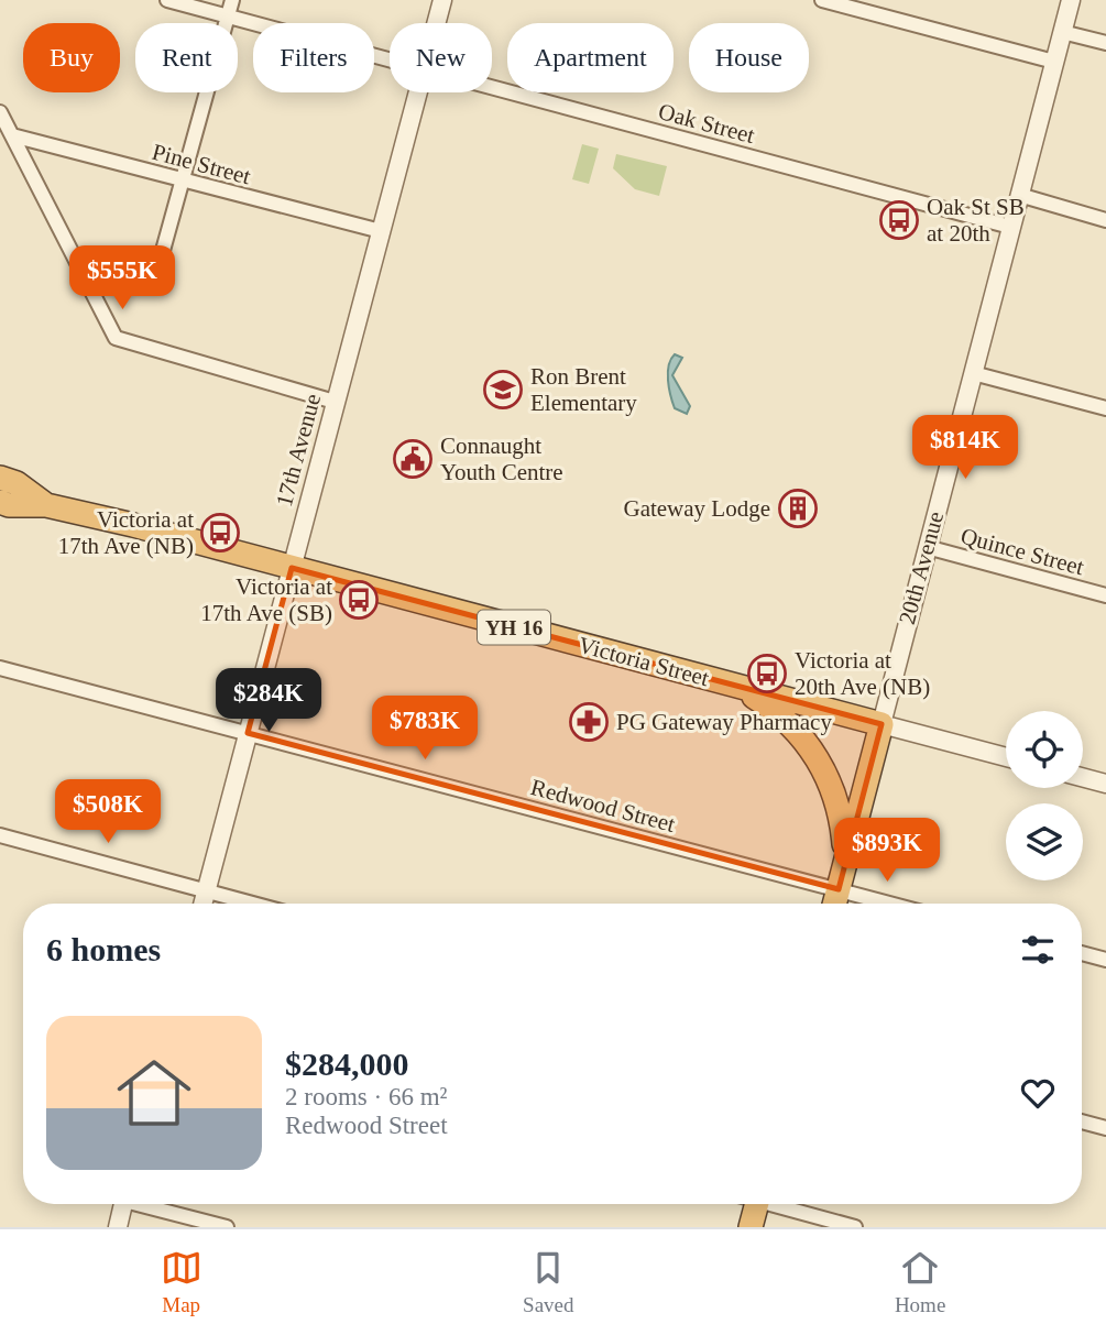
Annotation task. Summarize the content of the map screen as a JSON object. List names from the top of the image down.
{
  "streets": {
    "highway": ["20th Avenue", "YH 16", "Victoria Street"],
    "street": [
      "Oak Street",
      "Pine Street",
      "17th Avenue",
      "Quince Street",
      "Redwood Street"
    ]
  },
  "crossings": [
    ["Oak Street", "20th Avenue"],
    ["Pine Street", "17th Avenue"],
    ["17th Avenue", "Victoria Street"],
    ["17th Avenue", "Redwood Street"],
    ["Quince Street", "20th Avenue"],
    ["20th Avenue", "Victoria Street"],
    ["20th Avenue", "Redwood Street"]
  ],
  "places": {
    "bus stop": [
      "Oak St SB at 20th",
      "Victoria at 17th Ave (NB)",
      "Victoria at 17th Ave (SB)",
      "Victoria at 20th Ave (NB)"
    ],
    "school or university": ["Ron Brent Elementary"],
    "public building": ["Connaught Youth Centre"],
    "building": ["Gateway Lodge"],
    "pharmacy": ["PG Gateway Pharmacy"]
  },
  "page": {
    "chip": [
      "Buy",
      "Rent",
      "Filters",
      "New",
      "Apartment",
      "House"
    ],
    "price": [
      "$555K",
      "$814K",
      "$284K",
      "$783K",
      "$508K",
      "$893K"
    ],
    "heading": "6 homes",
    "list": [
      {
        "name": "$284,000",
        "note": "2 rooms · 66 m² · Redwood Street"
      }
    ],
    "tabs": ["Map", "Saved", "Home"]
  }
}
